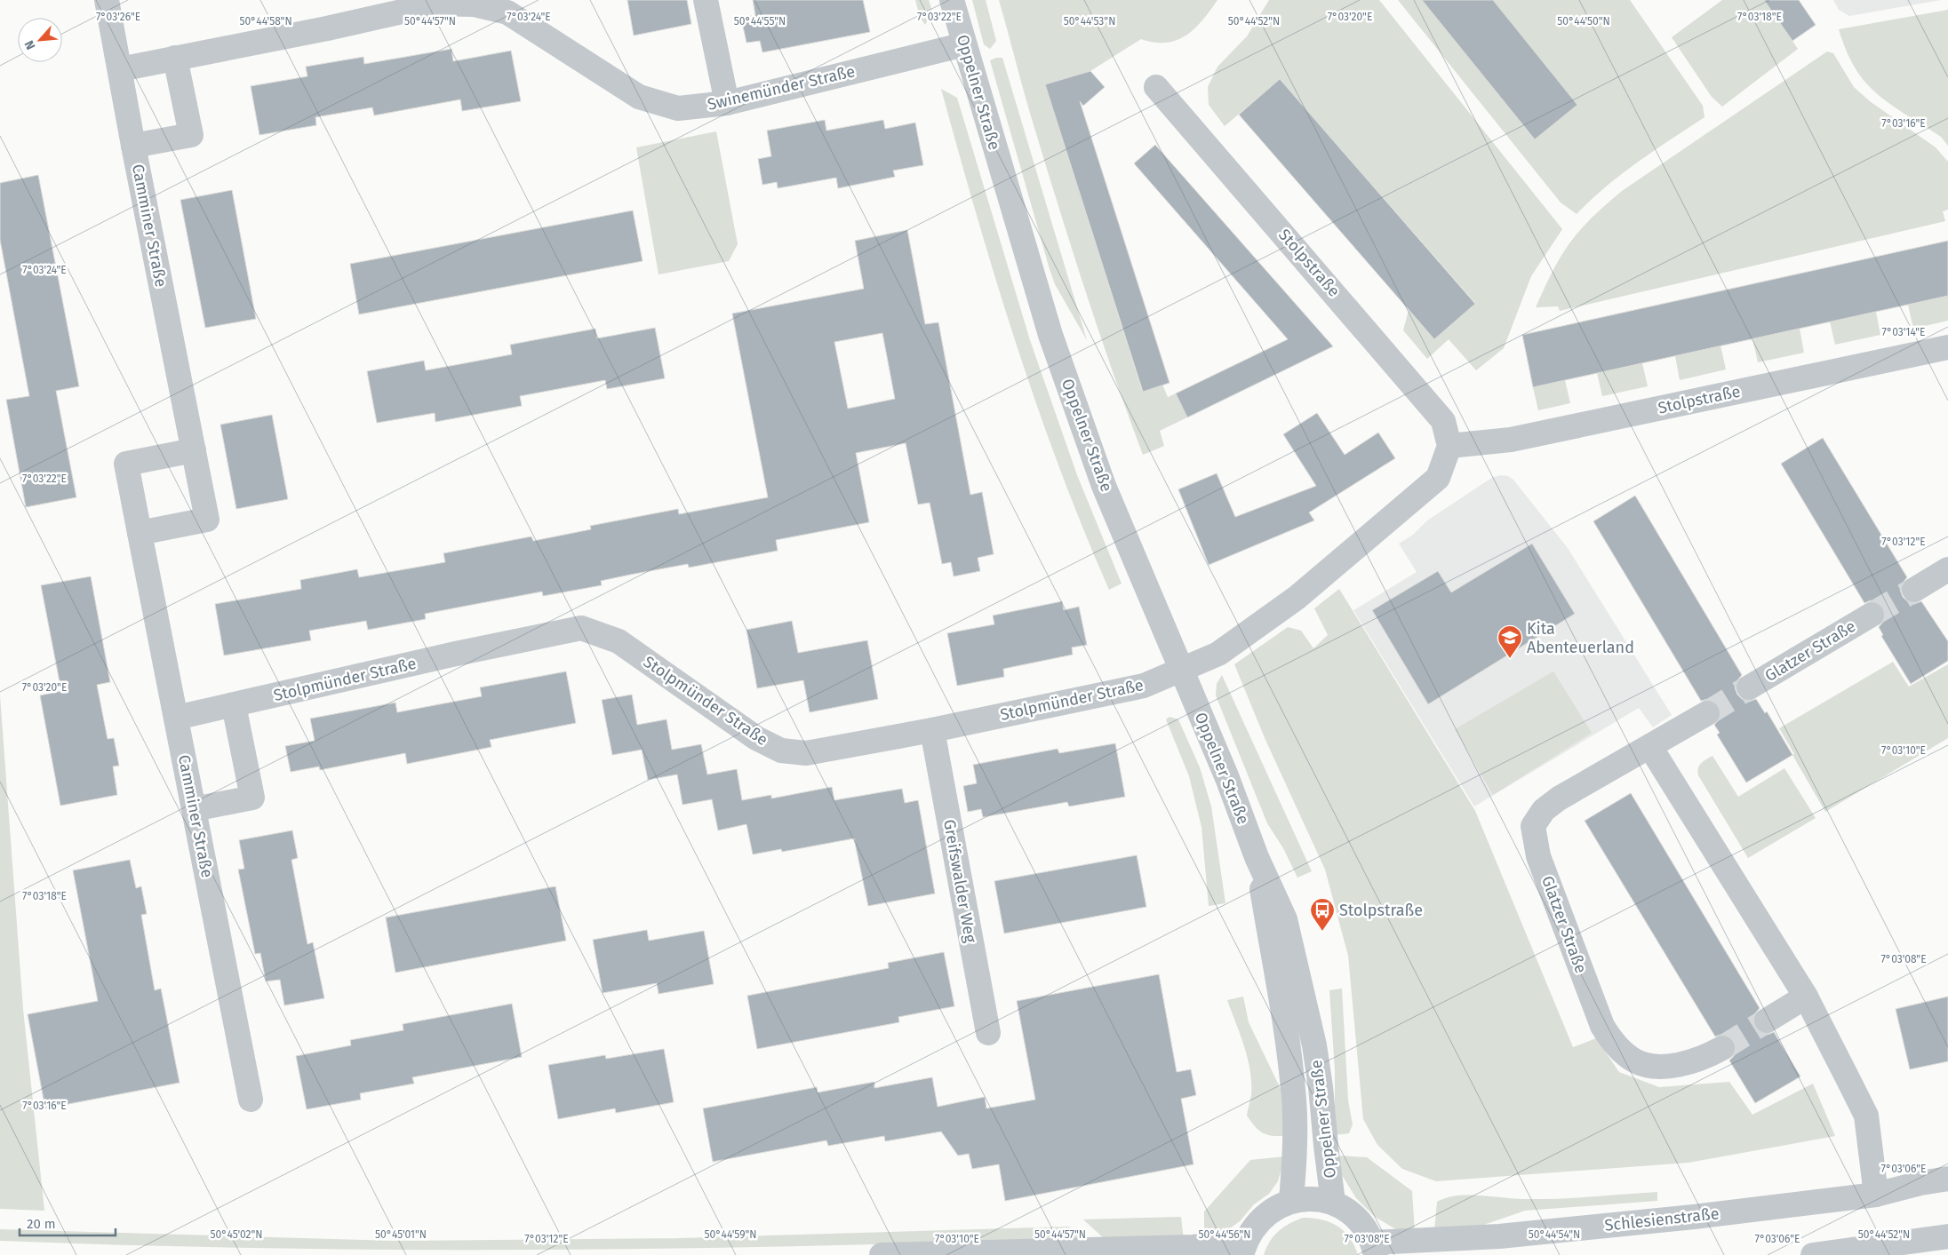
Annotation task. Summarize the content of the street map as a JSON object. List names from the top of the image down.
{
  "streets": {
    "street": [
      "Swinemünder Straße",
      "Oppelner Straße",
      "Camminer Straße",
      "Stolpstraße",
      "Glatzer Straße",
      "Stolpmünder Straße",
      "Greifswalder Weg",
      "Schlesienstraße"
    ]
  },
  "crossings": [
    ["Swinemünder Straße", "Oppelner Straße"],
    ["Swinemünder Straße", "Camminer Straße"],
    ["Oppelner Straße", "Stolpmünder Straße"],
    ["Camminer Straße", "Stolpmünder Straße"],
    ["Stolpmünder Straße", "Greifswalder Weg"]
  ],
  "places": {
    "school or university": ["Kita Abenteuerland"],
    "bus stop": ["Stolpstraße"]
  },
  "scale_bar": "20 m",
  "north": "bottom left",
  "coordinates": [
    "7°03'22\"E",
    "7°03'20\"E",
    "7°03'26\"E",
    "7°03'24\"E",
    "7°03'18\"E",
    "50°44'58\"N",
    "50°44'57\"N",
    "50°44'55\"N",
    "50°44'53\"N",
    "50°44'52\"N",
    "50°44'50\"N",
    "7°03'16\"E",
    "7°03'14\"E",
    "7°03'12\"E",
    "7°03'10\"E",
    "7°03'08\"E",
    "7°03'06\"E",
    "50°45'02\"N",
    "50°45'01\"N",
    "50°44'59\"N",
    "50°44'56\"N",
    "50°44'54\"N"
  ]
}
